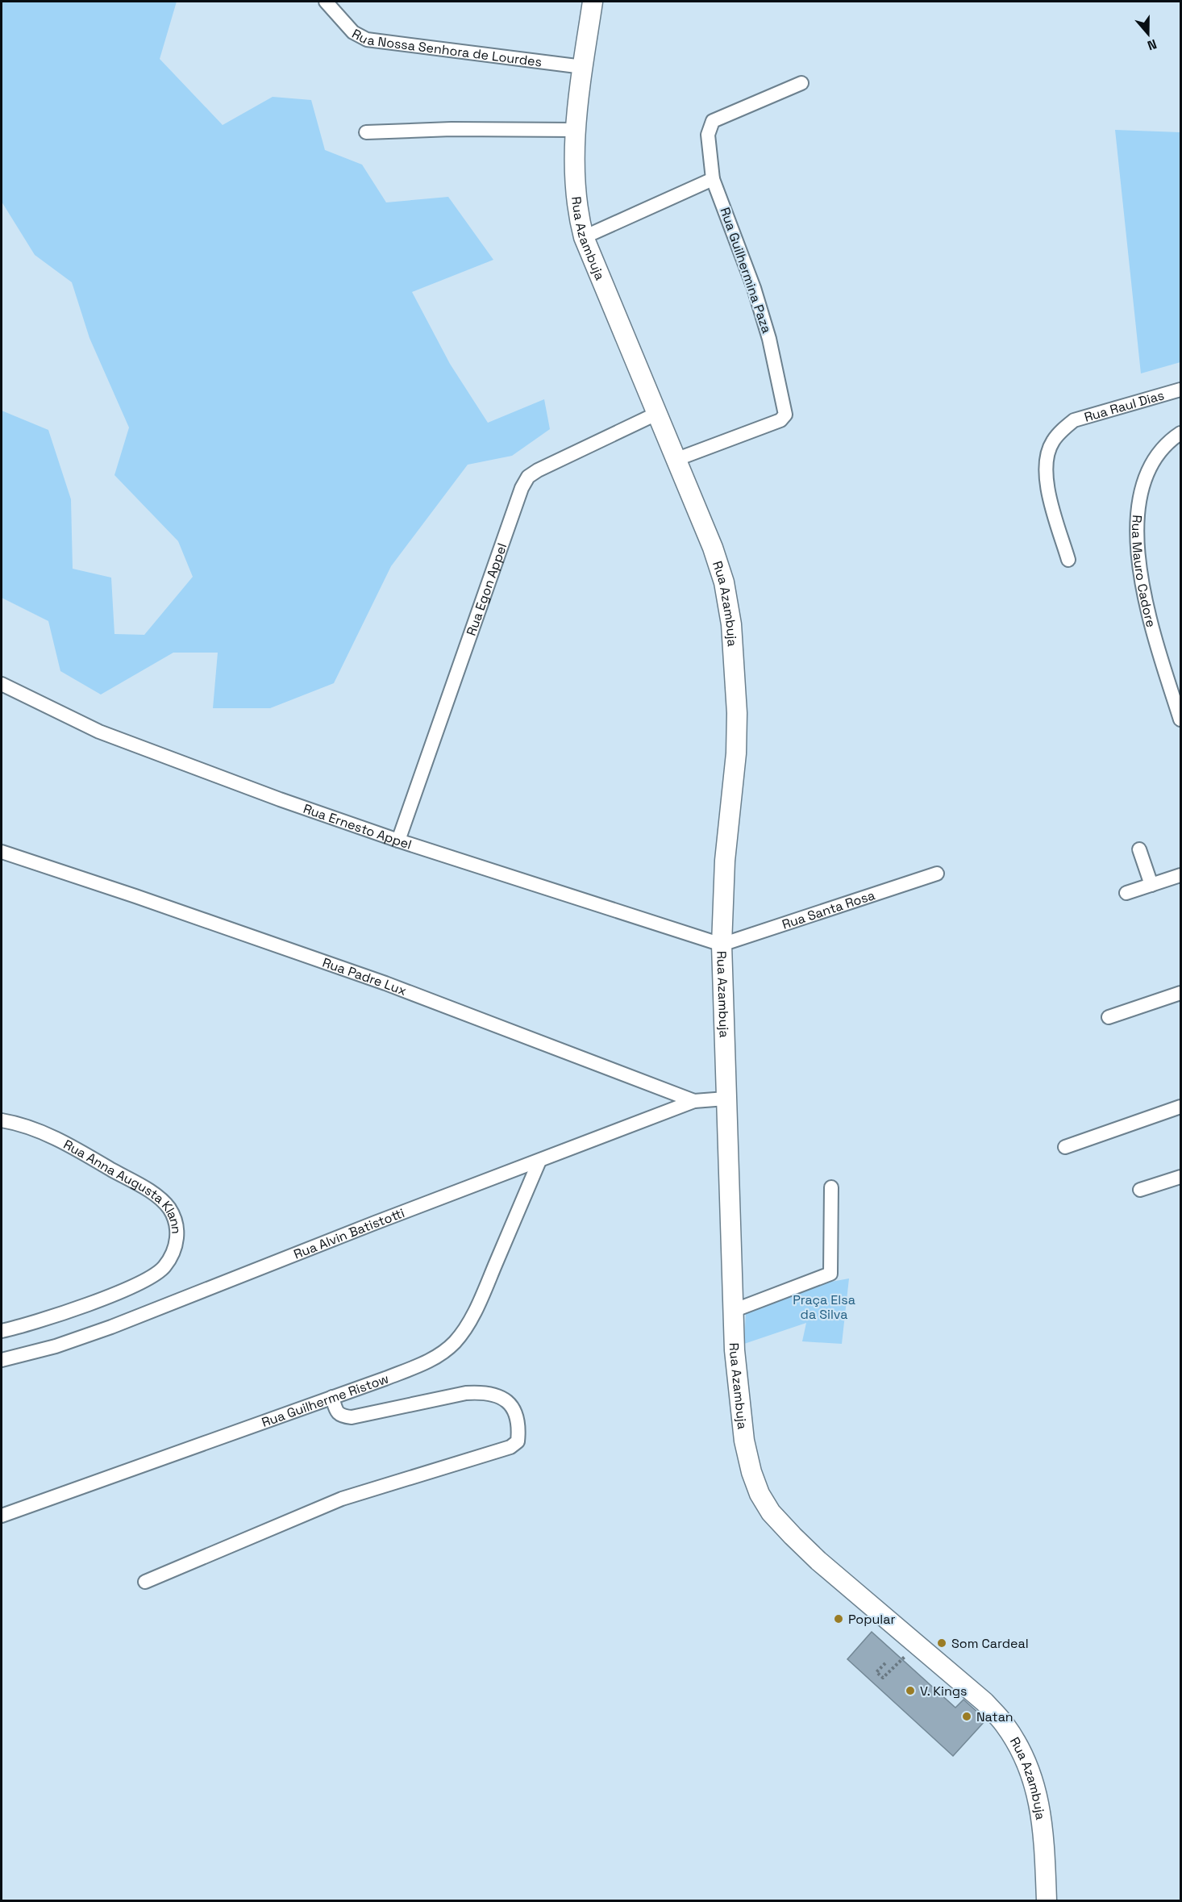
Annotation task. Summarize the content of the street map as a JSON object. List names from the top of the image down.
{
  "streets": {
    "main road": ["Rua Azambuja"],
    "street": [
      "Rua Nossa Senhora de Lourdes",
      "Rua Guilhermina Paza",
      "Rua Raul Dias",
      "Rua Mauro Cadore",
      "Rua Egon Appel",
      "Rua Ernesto Appel",
      "Rua Santa Rosa",
      "Rua Padre Lux",
      "Rua Anna Augusta Klann",
      "Rua Alvin Batistotti",
      "Rua Guilherme Ristow"
    ]
  },
  "crossings": [
    ["Rua Nossa Senhora de Lourdes", "Rua Azambuja"],
    ["Rua Azambuja", "Rua Guilhermina Paza"],
    ["Rua Azambuja", "Rua Egon Appel"],
    ["Rua Azambuja", "Rua Ernesto Appel"],
    ["Rua Azambuja", "Rua Santa Rosa"],
    ["Rua Azambuja", "Rua Padre Lux"],
    ["Rua Egon Appel", "Rua Ernesto Appel"],
    ["Rua Ernesto Appel", "Rua Santa Rosa"],
    ["Rua Padre Lux", "Rua Alvin Batistotti"],
    ["Rua Alvin Batistotti", "Rua Guilherme Ristow"]
  ],
  "parks": ["Praça Elsa da Silva"],
  "places": [
    "Popular",
    "Som Cardeal",
    "V. Kings",
    "Natan"
  ],
  "north": "bottom"
}
